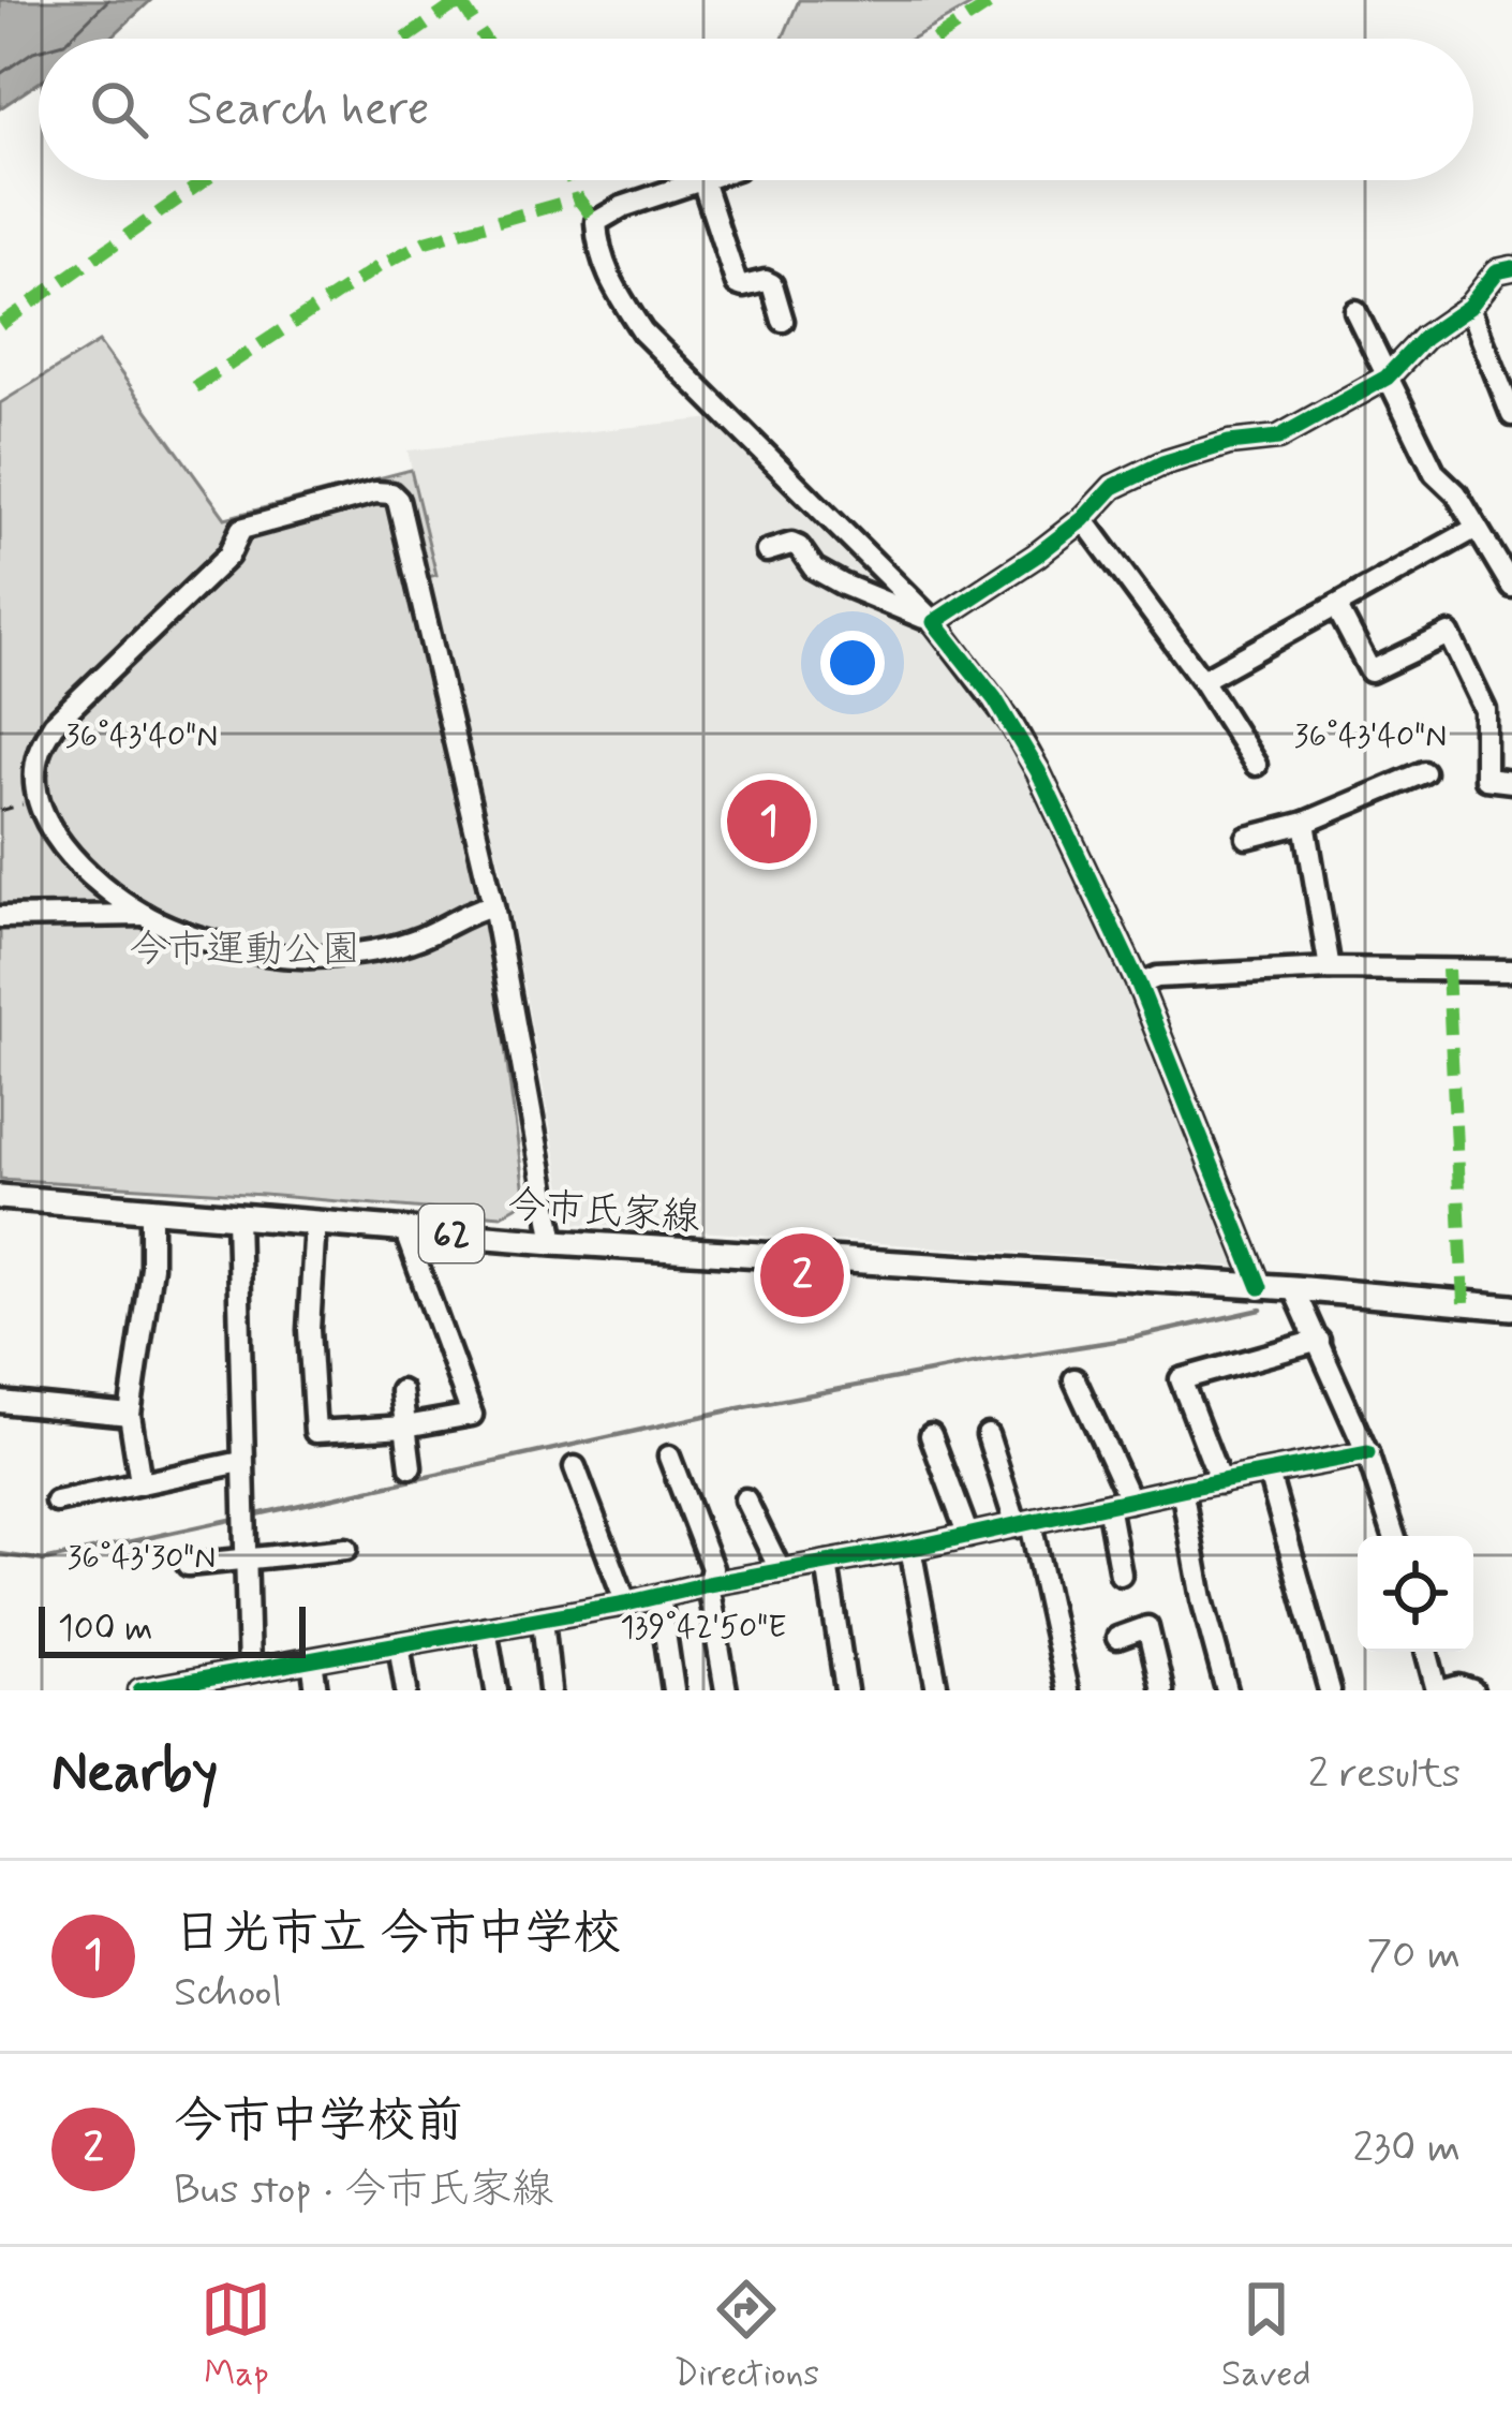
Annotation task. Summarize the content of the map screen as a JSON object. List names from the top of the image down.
{
  "streets": {
    "main road": ["今市氏家線", "62"]
  },
  "parks": ["今市運動公園"],
  "scale_bar": "100 m",
  "page": {
    "search": "Search here",
    "pins": ["1", "2"],
    "scale": "100 m",
    "heading": ["Nearby", "2 results"],
    "list": [
      {
        "mark": "1",
        "name": "日光市立 今市中学校",
        "note": "School",
        "value": "70 m"
      },
      {
        "mark": "2",
        "name": "今市中学校前",
        "note": "Bus stop · 今市氏家線",
        "value": "230 m"
      }
    ],
    "nav": ["Map", "Directions", "Saved"]
  },
  "coordinates": ["36°43'40\"N", "36°43'30\"N", "139°42'50\"E"]
}
